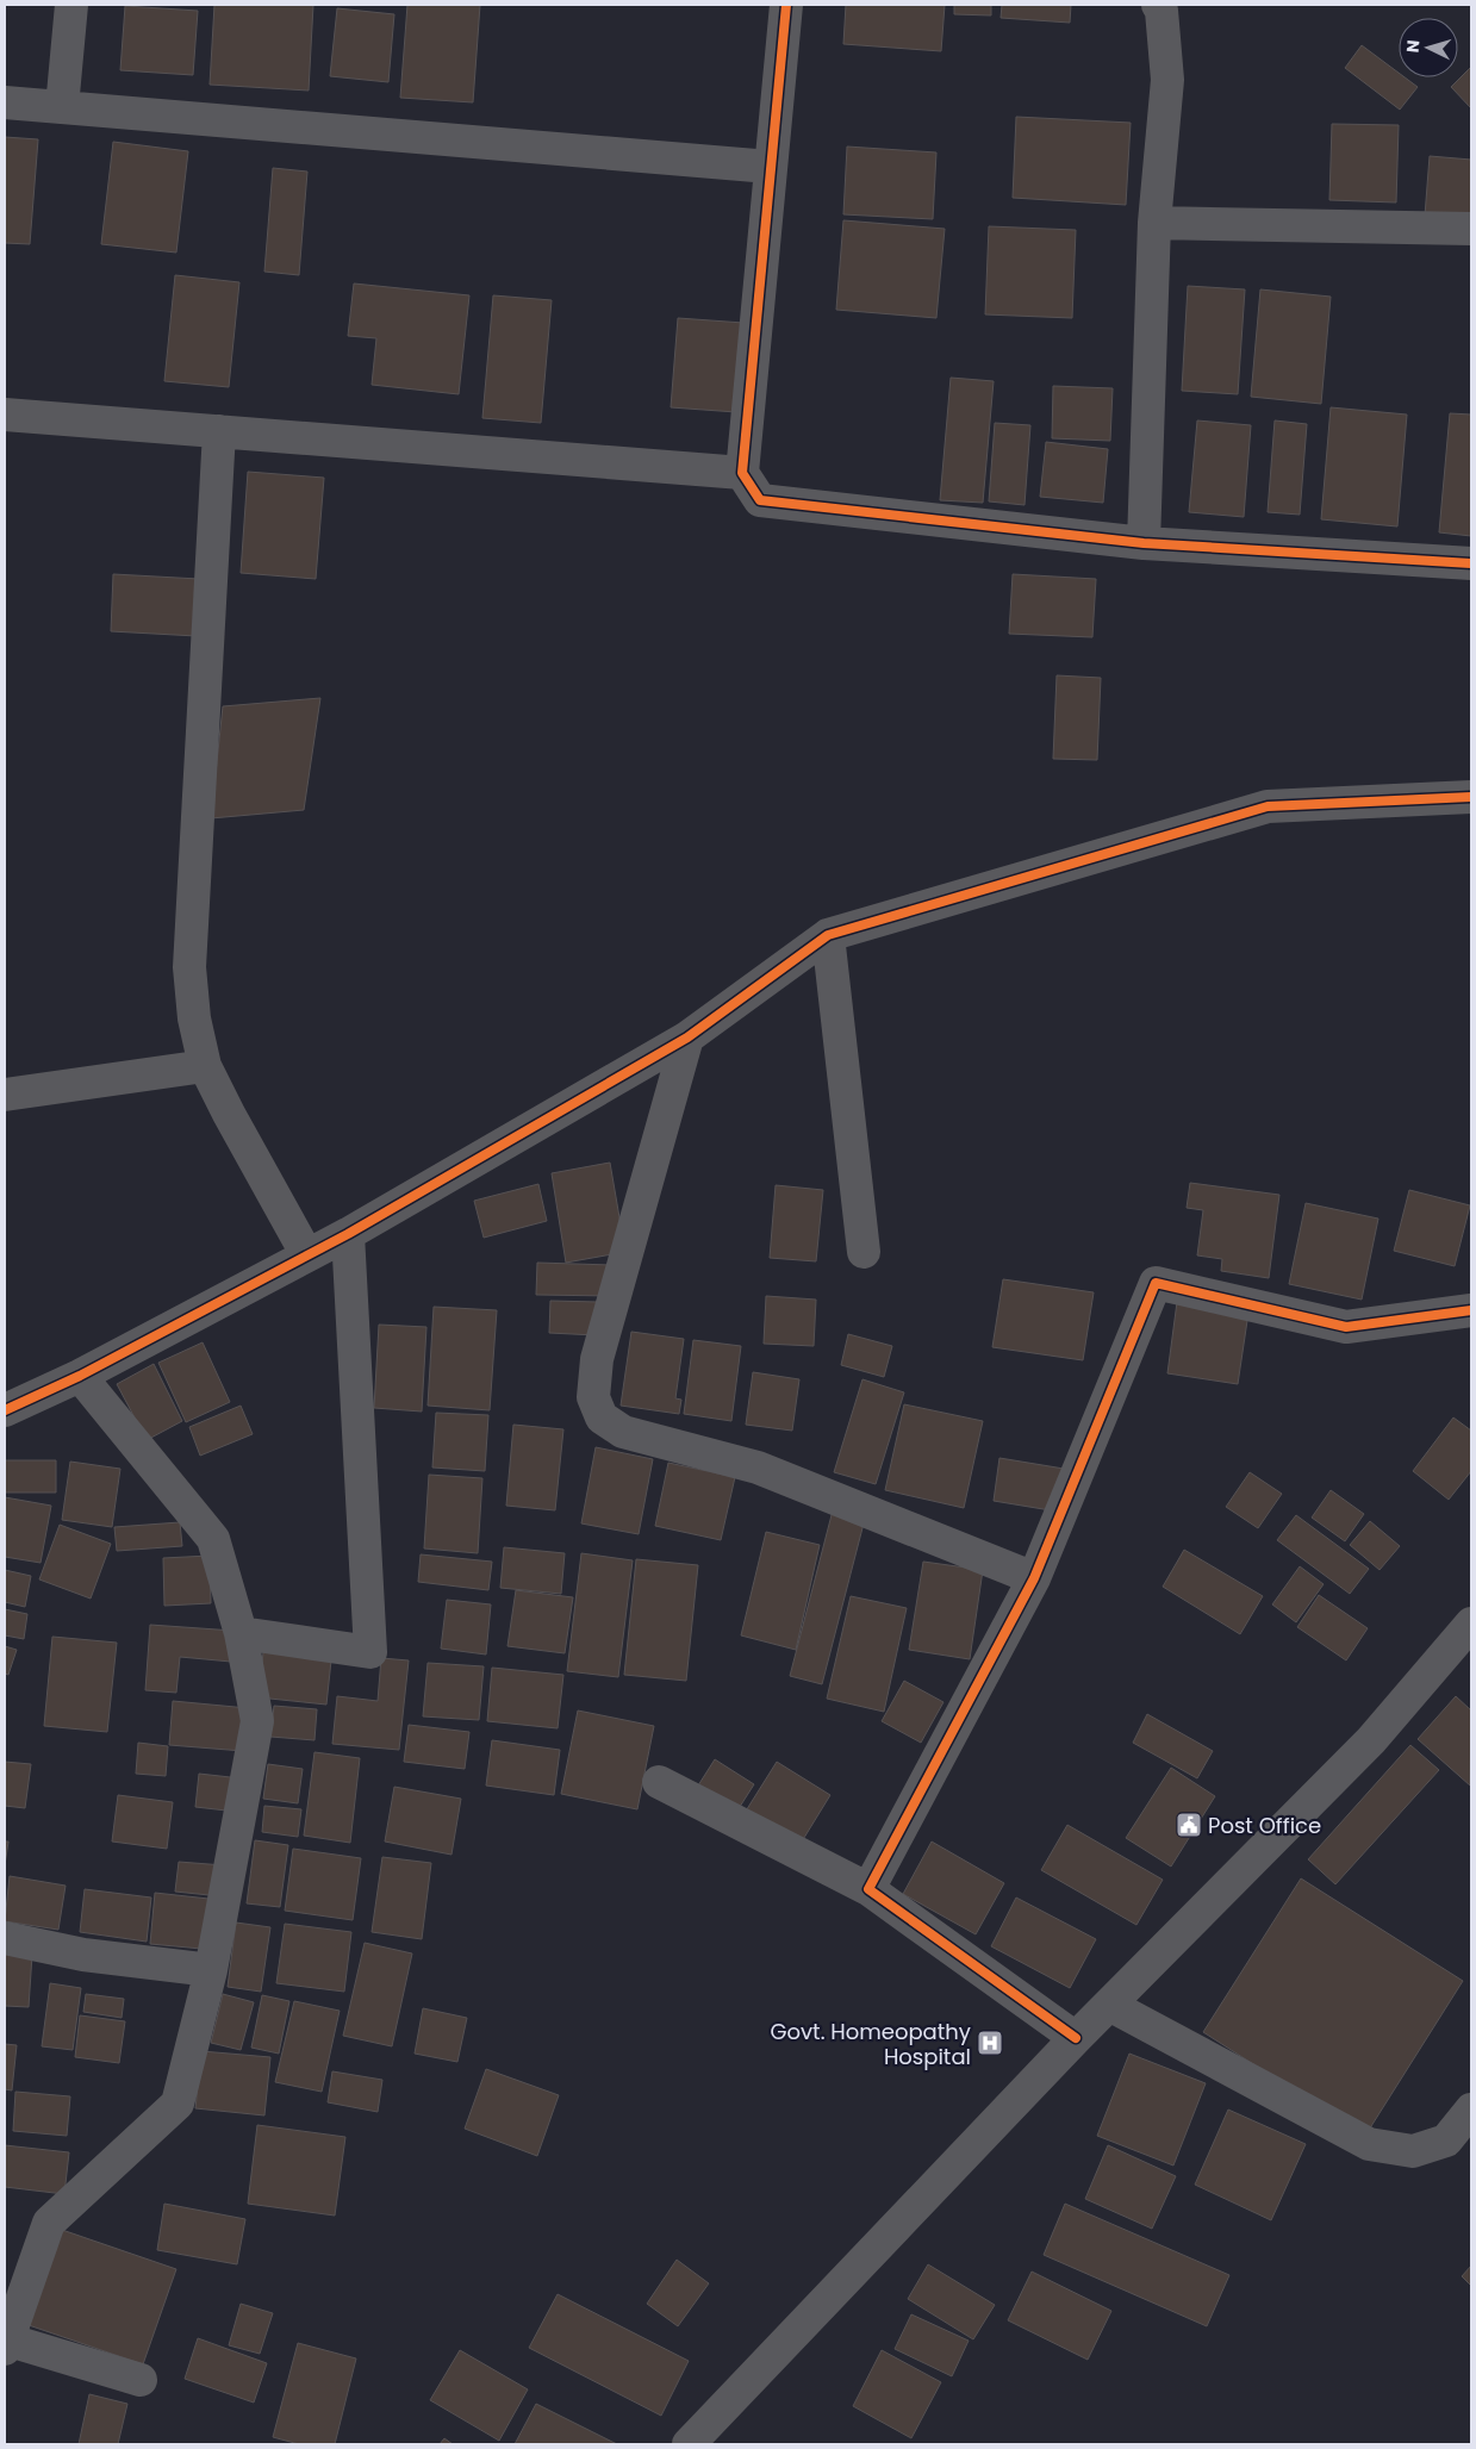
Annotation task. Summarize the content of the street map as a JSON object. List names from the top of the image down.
{
  "places": {
    "public building": ["Post Office"],
    "hospital": ["Govt. Homeopathy Hospital"]
  },
  "north": "left"
}
